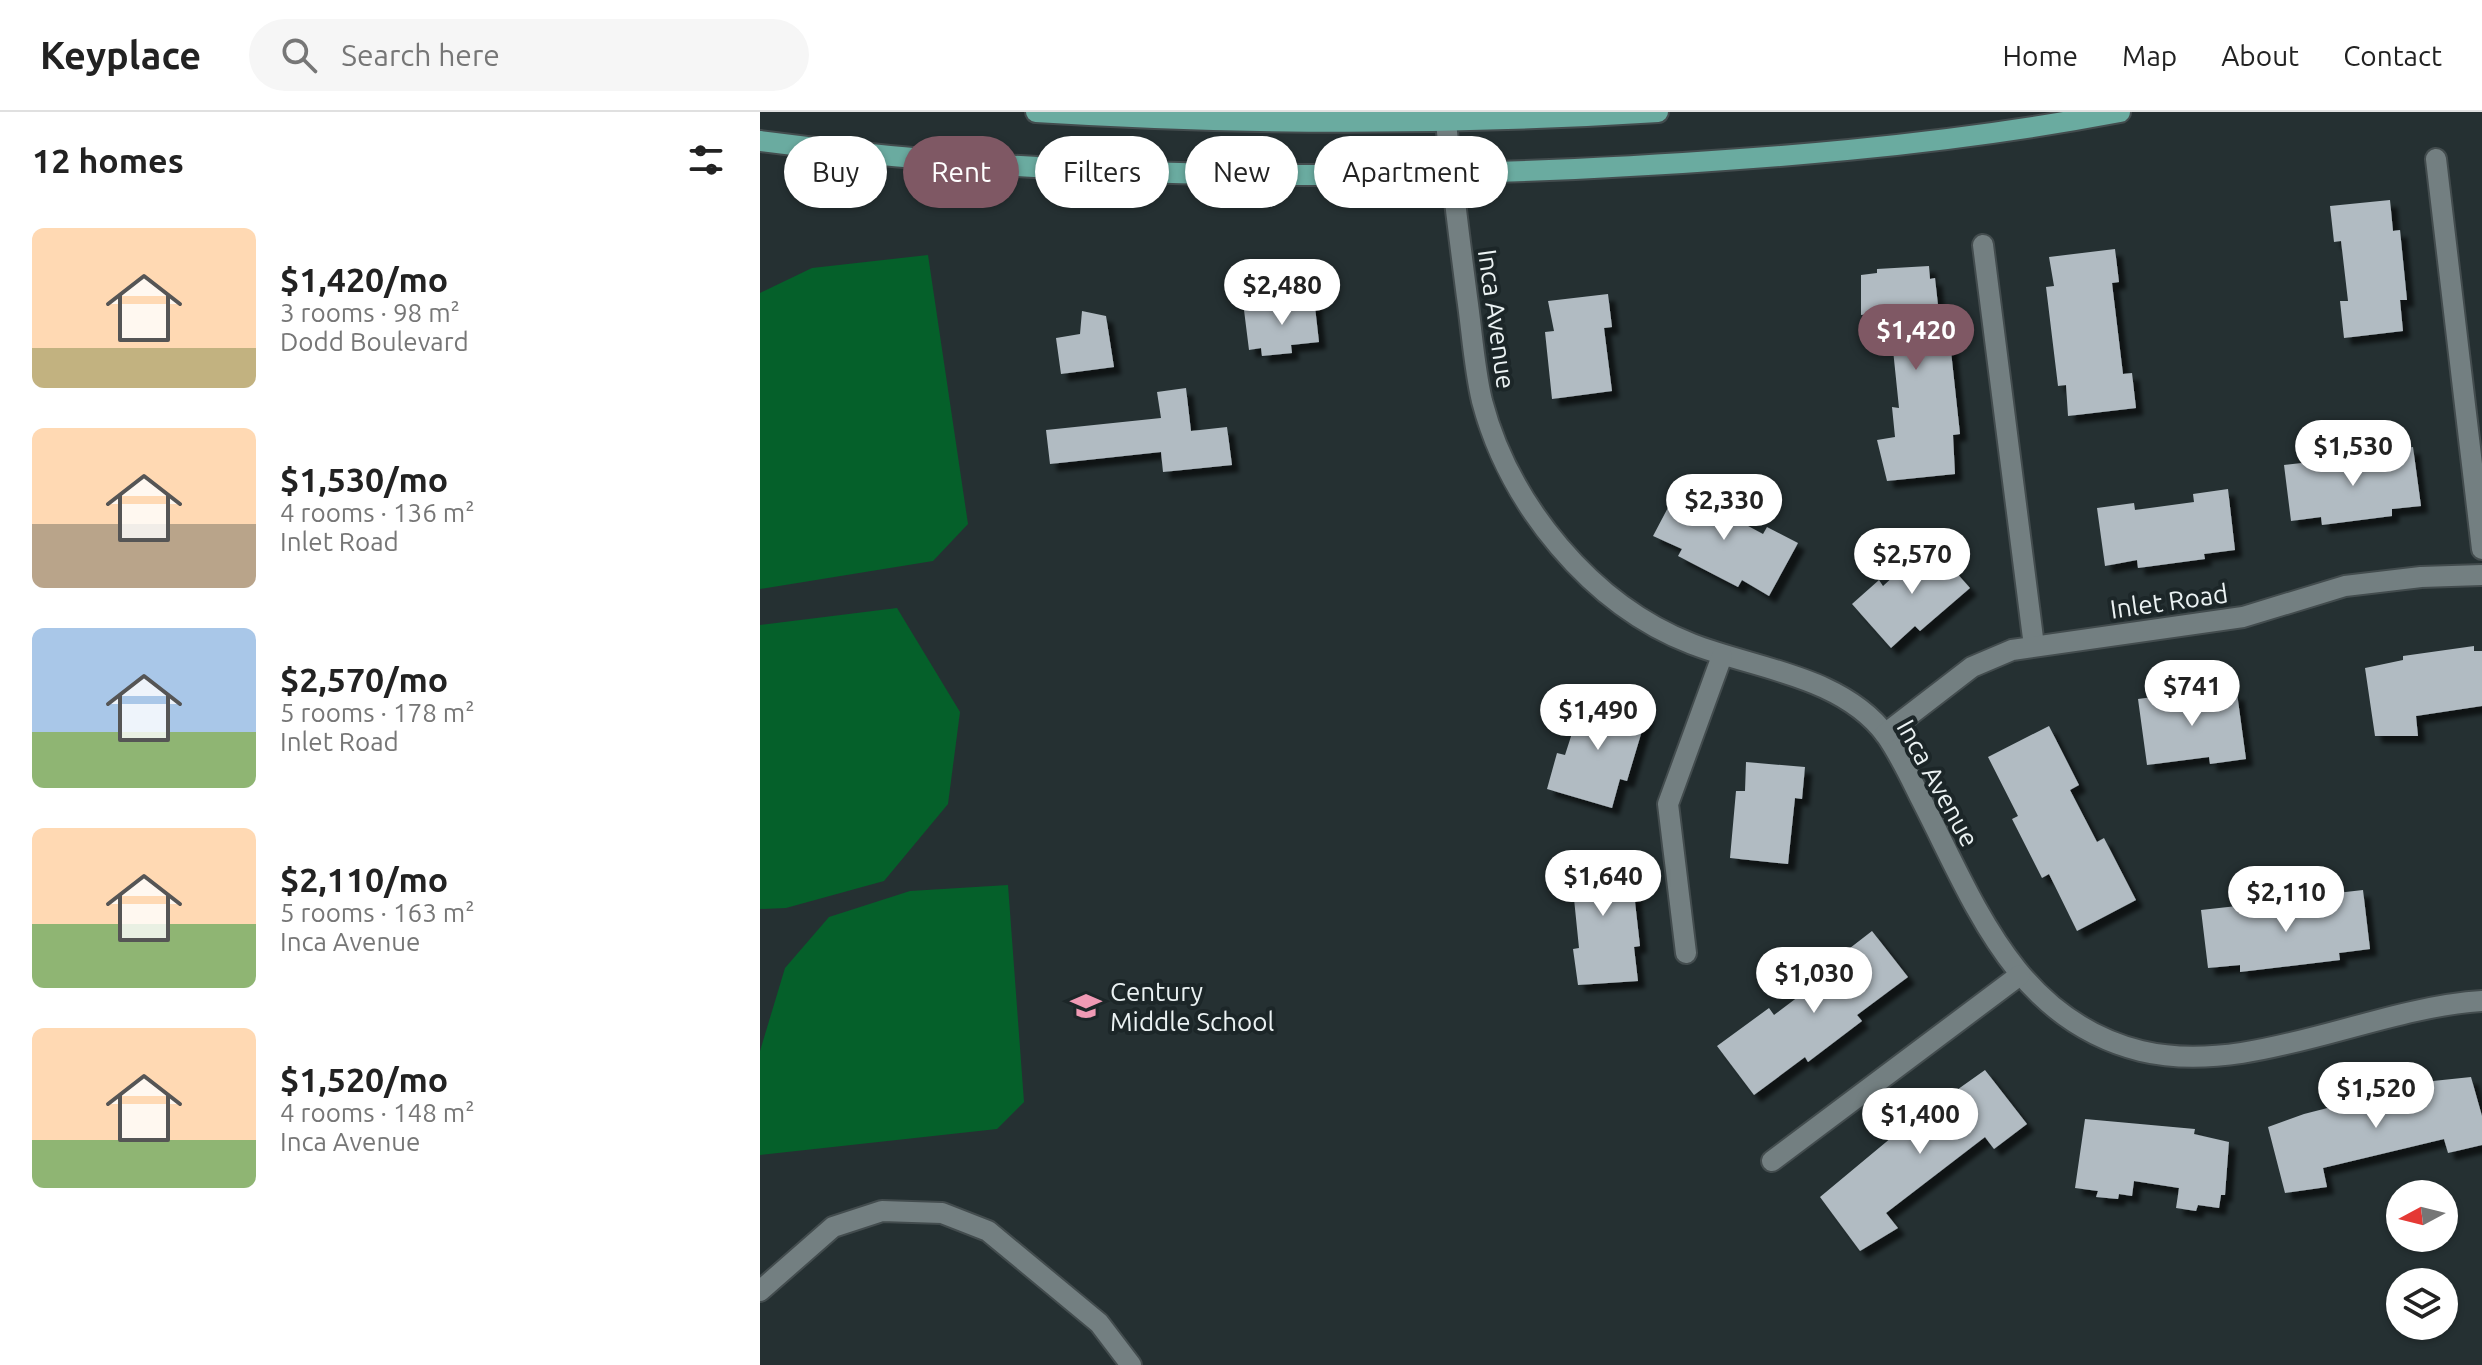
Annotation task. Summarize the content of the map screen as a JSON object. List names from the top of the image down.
{
  "streets": {
    "street": ["Inca Avenue", "Inlet Road"]
  },
  "crossings": [
    ["Inca Avenue", "Inlet Road"]
  ],
  "places": {
    "school or university": ["Century Middle School"]
  },
  "north": "left",
  "page": {
    "header": "Keyplace",
    "search": "Search here",
    "nav": [
      "Home",
      "Map",
      "About",
      "Contact"
    ],
    "heading": "12 homes",
    "chip": [
      "Buy",
      "Rent",
      "Filters",
      "New",
      "Apartment"
    ],
    "list": [
      {
        "name": "$1,420/mo",
        "note": "3 rooms · 98 m² · Dodd Boulevard"
      },
      {
        "name": "$1,530/mo",
        "note": "4 rooms · 136 m² · Inlet Road"
      },
      {
        "name": "$2,570/mo",
        "note": "5 rooms · 178 m² · Inlet Road"
      },
      {
        "name": "$2,110/mo",
        "note": "5 rooms · 163 m² · Inca Avenue"
      },
      {
        "name": "$1,520/mo",
        "note": "4 rooms · 148 m² · Inca Avenue"
      }
    ],
    "price": [
      "$2,480",
      "$1,420",
      "$1,530",
      "$2,330",
      "$2,570",
      "$741",
      "$1,490",
      "$1,640",
      "$2,110",
      "$1,030",
      "$1,520",
      "$1,400"
    ]
  }
}
